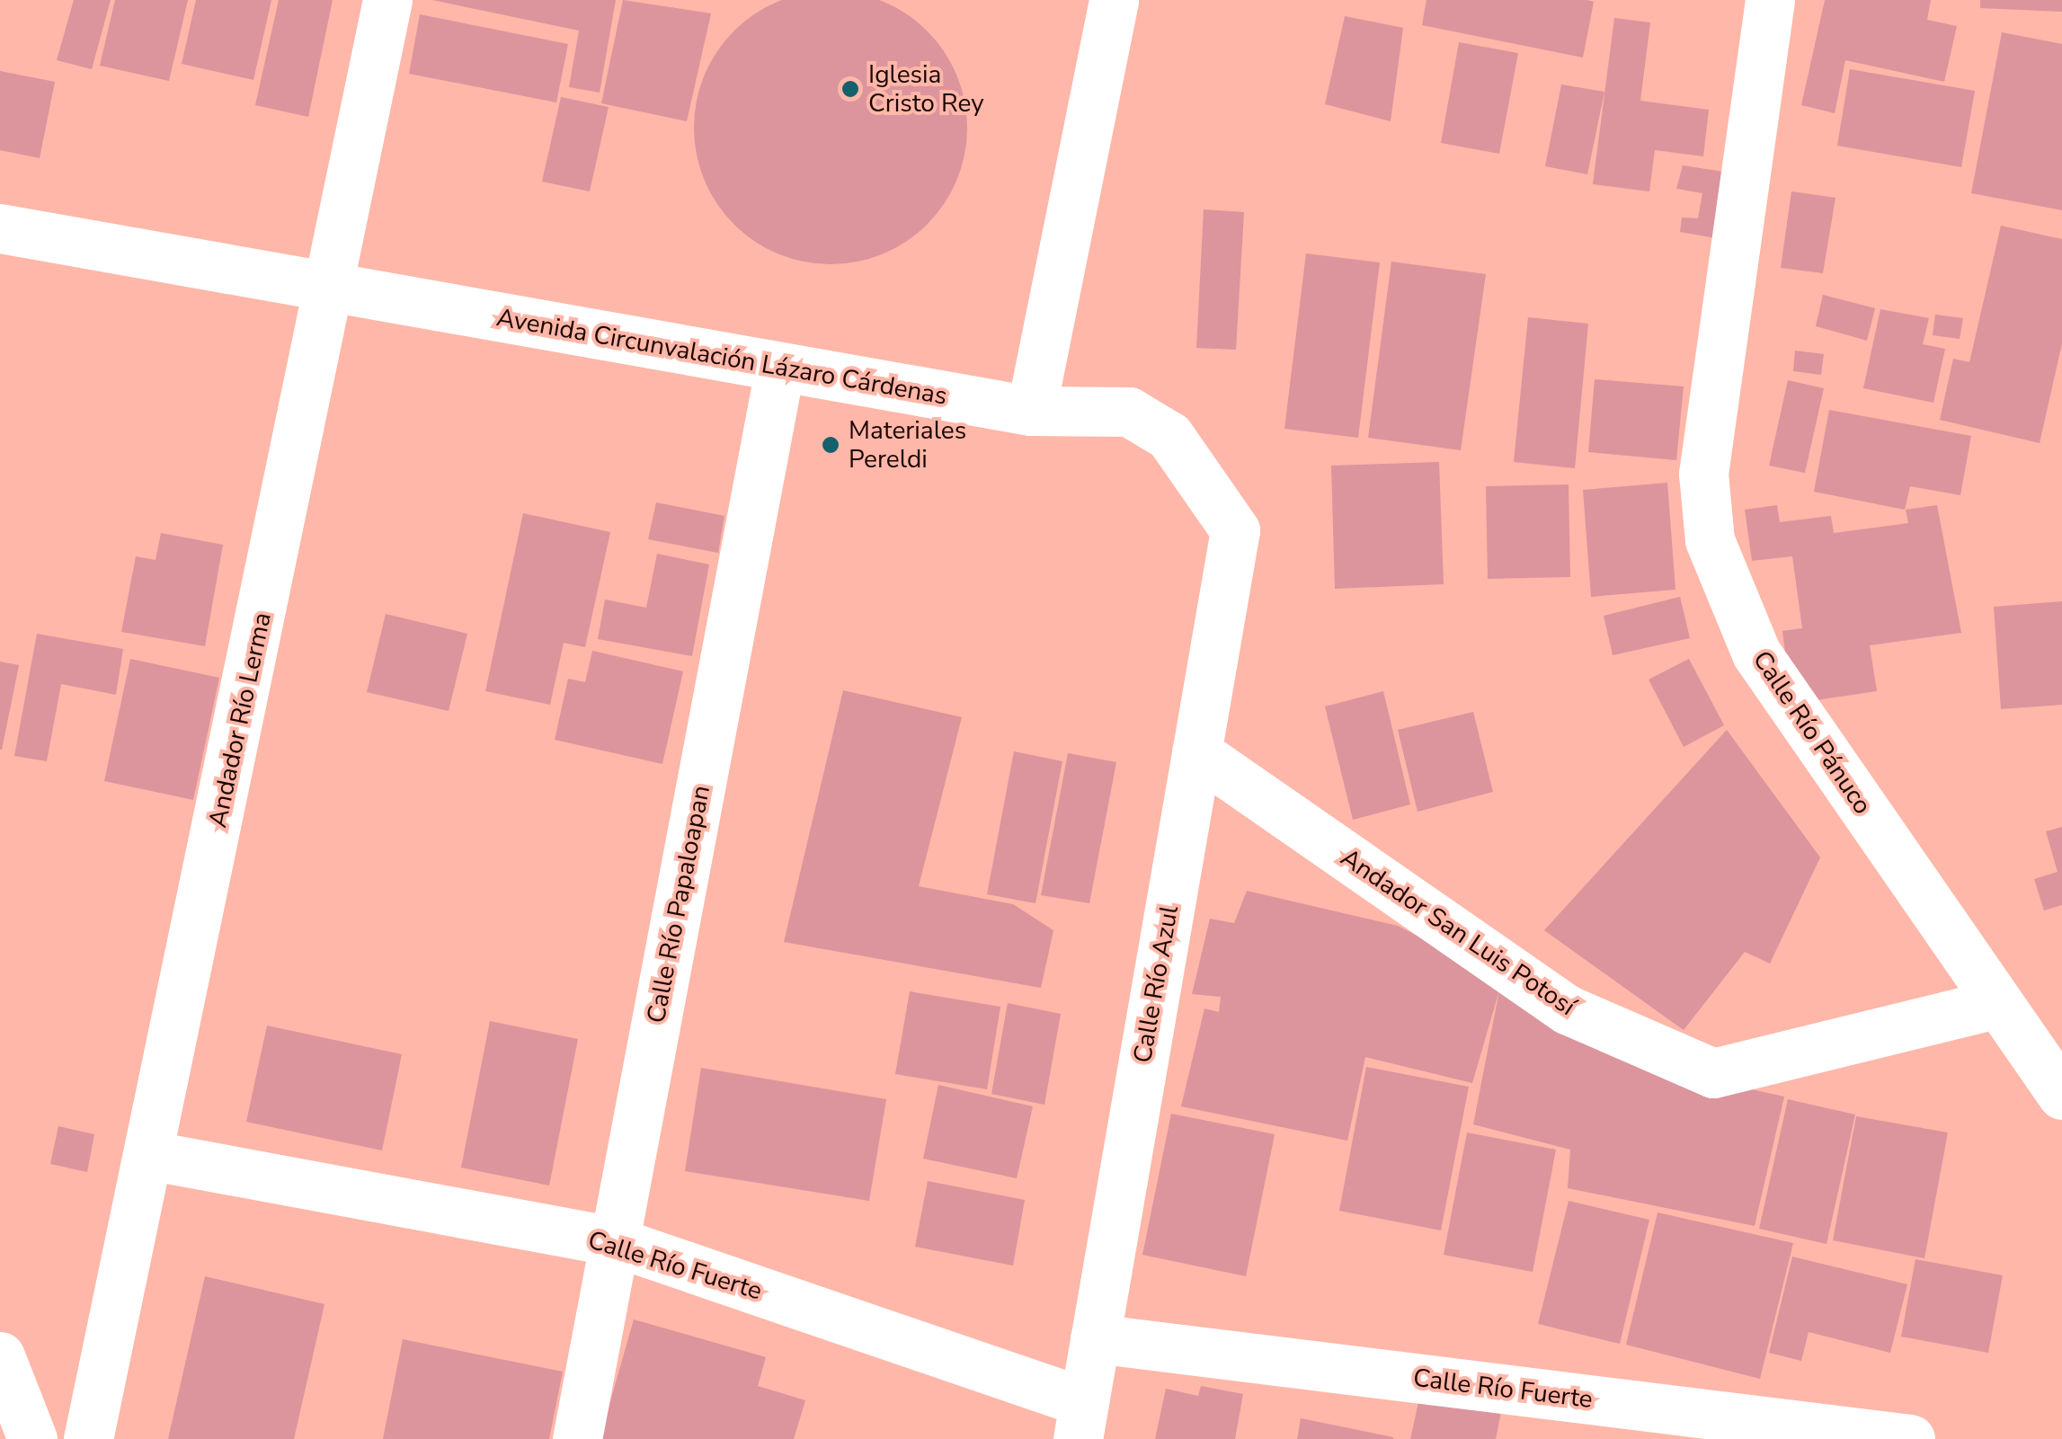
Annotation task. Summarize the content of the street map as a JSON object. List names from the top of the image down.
{
  "streets": {
    "street": [
      "Avenida Circunvalación Lázaro Cárdenas",
      "Andador Río Lerma",
      "Calle Río Pánuco",
      "Calle Río Papaloapan",
      "Andador San Luis Potosí",
      "Calle Río Azul",
      "Calle Río Fuerte"
    ]
  },
  "crossings": [
    ["Avenida Circunvalación Lázaro Cárdenas", "Andador Río Lerma"],
    ["Avenida Circunvalación Lázaro Cárdenas", "Calle Río Papaloapan"],
    ["Avenida Circunvalación Lázaro Cárdenas", "Calle Río Azul"],
    ["Andador Río Lerma", "Calle Río Fuerte"],
    ["Calle Río Pánuco", "Andador San Luis Potosí"],
    ["Calle Río Papaloapan", "Calle Río Fuerte"],
    ["Andador San Luis Potosí", "Calle Río Azul"],
    ["Calle Río Azul", "Calle Río Fuerte"]
  ],
  "places": ["Iglesia Cristo Rey", "Materiales Pereldi"]
}
